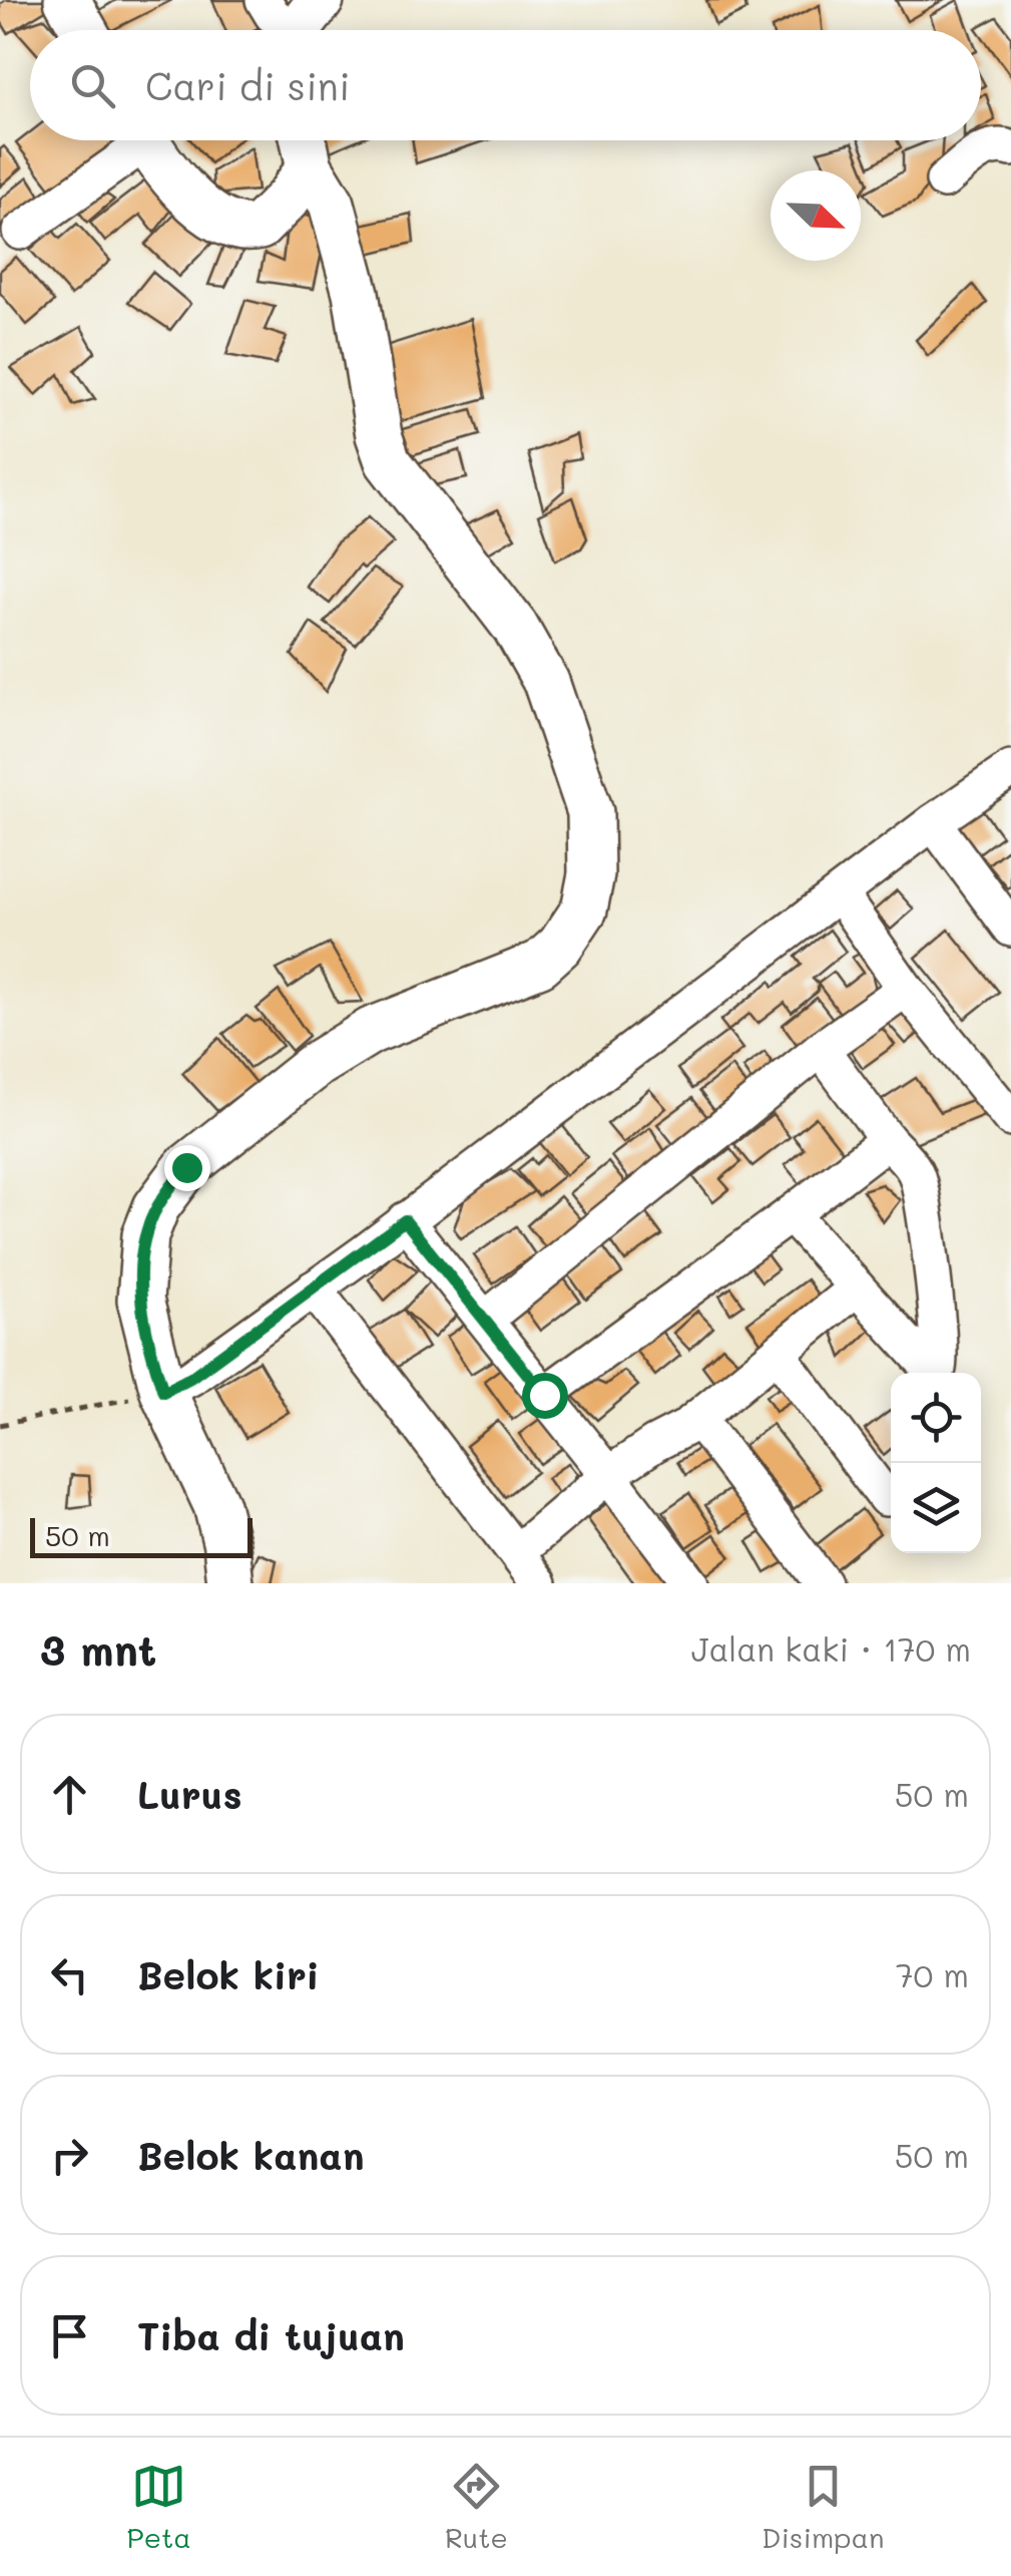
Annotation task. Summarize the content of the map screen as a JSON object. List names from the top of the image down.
{
  "scale_bar": "50 m",
  "north": "bottom right",
  "page": {
    "search": "Cari di sini",
    "scale": "50 m",
    "heading": ["3 mnt", "Jalan kaki · 170 m"],
    "list": [
      ["Lurus", "50 m"],
      ["Belok kiri", "70 m"],
      ["Belok kanan", "50 m"],
      "Tiba di tujuan"
    ],
    "nav": ["Peta", "Rute", "Disimpan"]
  }
}
